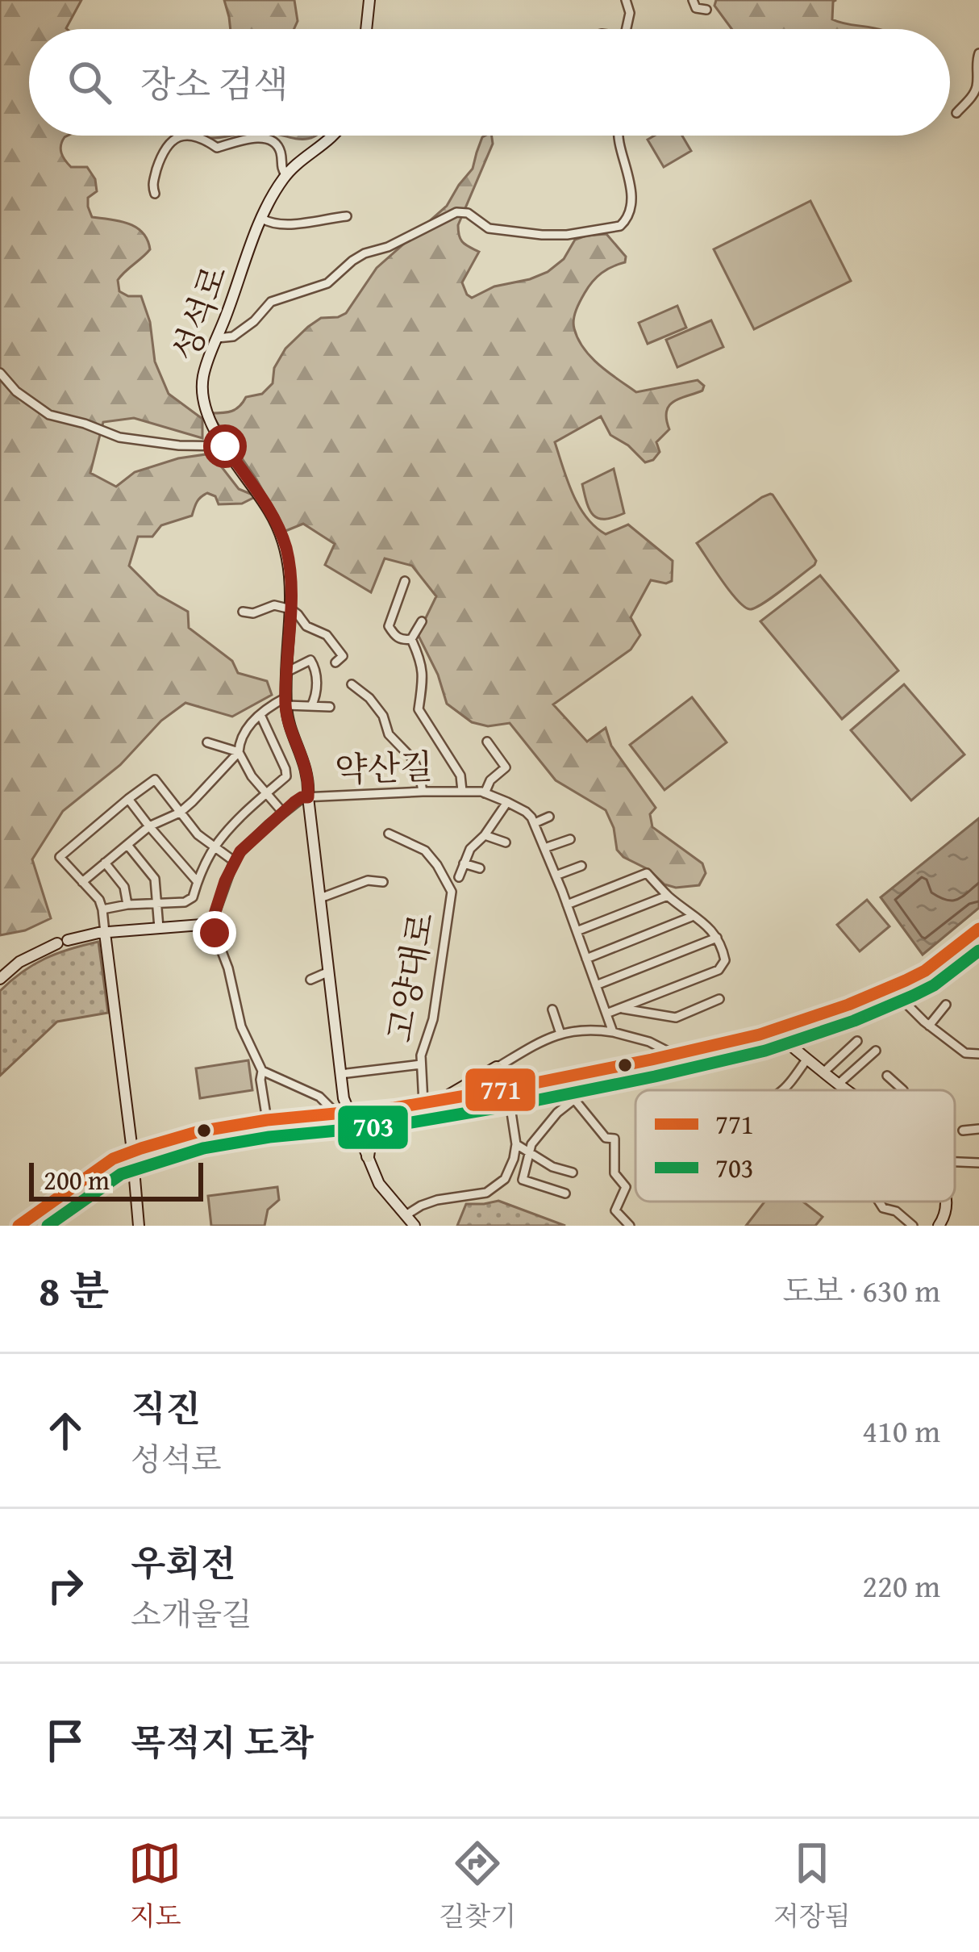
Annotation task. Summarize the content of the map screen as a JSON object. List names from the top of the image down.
{
  "streets": {
    "street": ["성석로", "약산길", "고양대로"]
  },
  "crossings": [
    ["성석로", "약산길"]
  ],
  "lines": ["transit line 771", "transit line 703"],
  "legend": ["771", "703"],
  "scale_bar": "200 m",
  "page": {
    "search": "장소 검색",
    "scale": "200 m",
    "heading": ["8 분", "도보 · 630 m"],
    "list": [
      ["직진", "성석로", "410 m"],
      ["우회전", "소개울길", "220 m"],
      "목적지 도착"
    ],
    "nav": ["지도", "길찾기", "저장됨"]
  }
}
